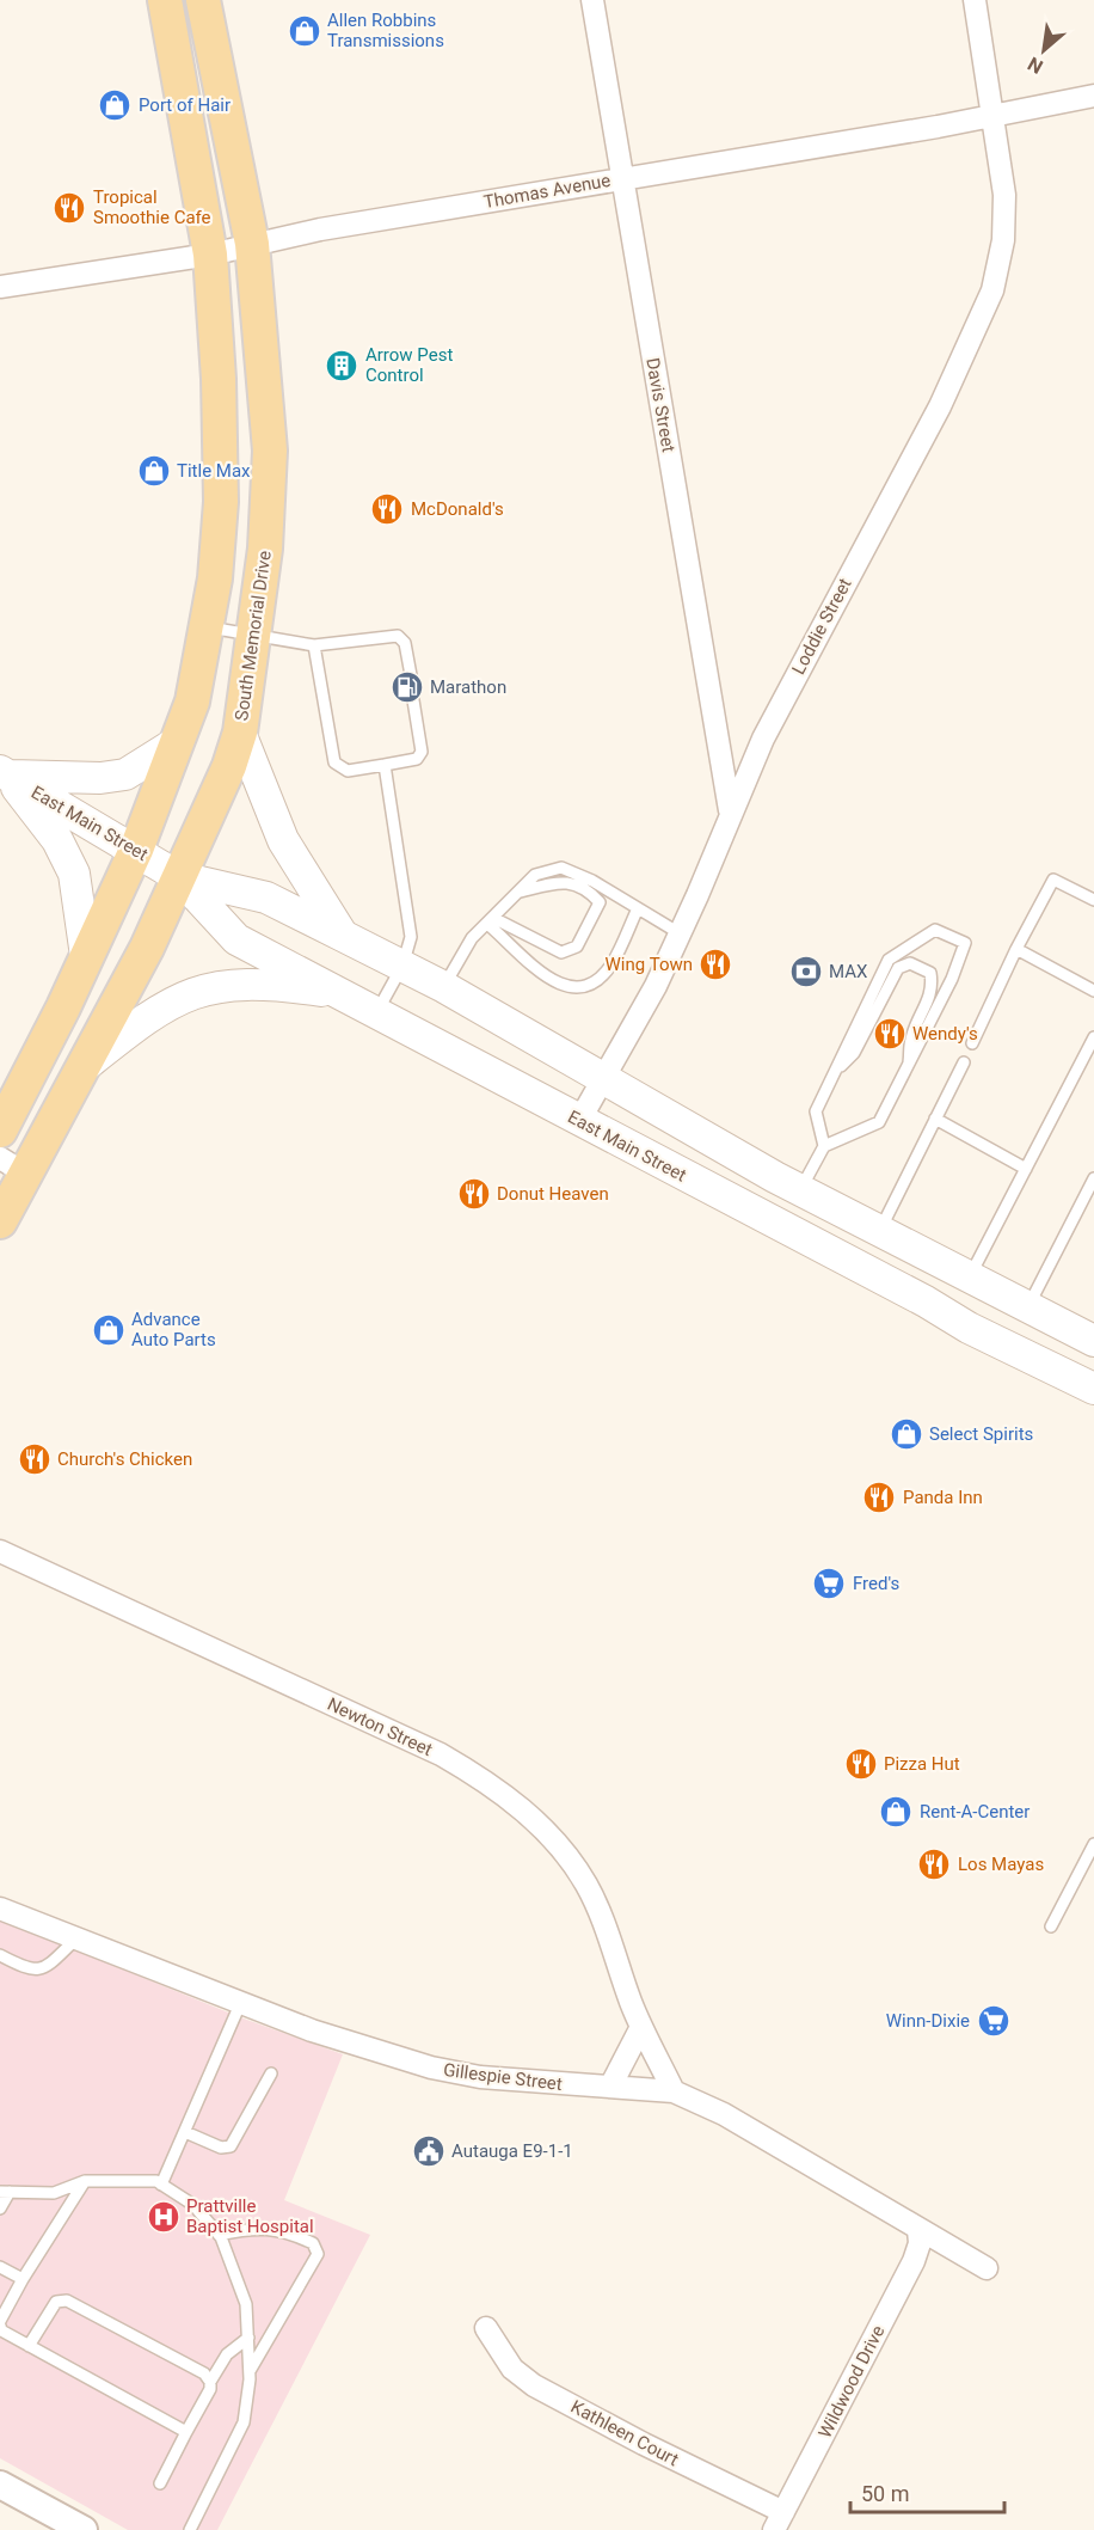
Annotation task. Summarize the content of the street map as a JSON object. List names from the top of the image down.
{
  "streets": {
    "main road": ["South Memorial Drive", "East Main Street"],
    "street": [
      "Thomas Avenue",
      "Davis Street",
      "Loddie Street",
      "Newton Street",
      "Gillespie Street",
      "Wildwood Drive",
      "Kathleen Court"
    ]
  },
  "crossings": [
    ["Thomas Avenue", "Davis Street"],
    ["Thomas Avenue", "Loddie Street"],
    ["Thomas Avenue", "South Memorial Drive"],
    ["Davis Street", "Loddie Street"],
    ["Loddie Street", "East Main Street"],
    ["South Memorial Drive", "East Main Street"],
    ["Newton Street", "Gillespie Street"],
    ["Gillespie Street", "Wildwood Drive"],
    ["Wildwood Drive", "Kathleen Court"]
  ],
  "places": {
    "shop": [
      "Allen Robbins Transmissions",
      "Port of Hair",
      "Title Max",
      "Advance Auto Parts",
      "Select Spirits",
      "Rent-A-Center"
    ],
    "restaurant": [
      "Tropical Smoothie Cafe",
      "McDonald's",
      "Wing Town",
      "Wendy's",
      "Donut Heaven",
      "Church's Chicken",
      "Panda Inn",
      "Pizza Hut",
      "Los Mayas"
    ],
    "building": ["Arrow Pest Control"],
    "fuel station": ["Marathon"],
    "bank": ["MAX"],
    "supermarket": ["Fred's", "Winn-Dixie"],
    "public building": ["Autauga E9-1-1"],
    "hospital": ["Prattville Baptist Hospital"]
  },
  "scale_bar": "50 m",
  "north": "bottom left"
}
